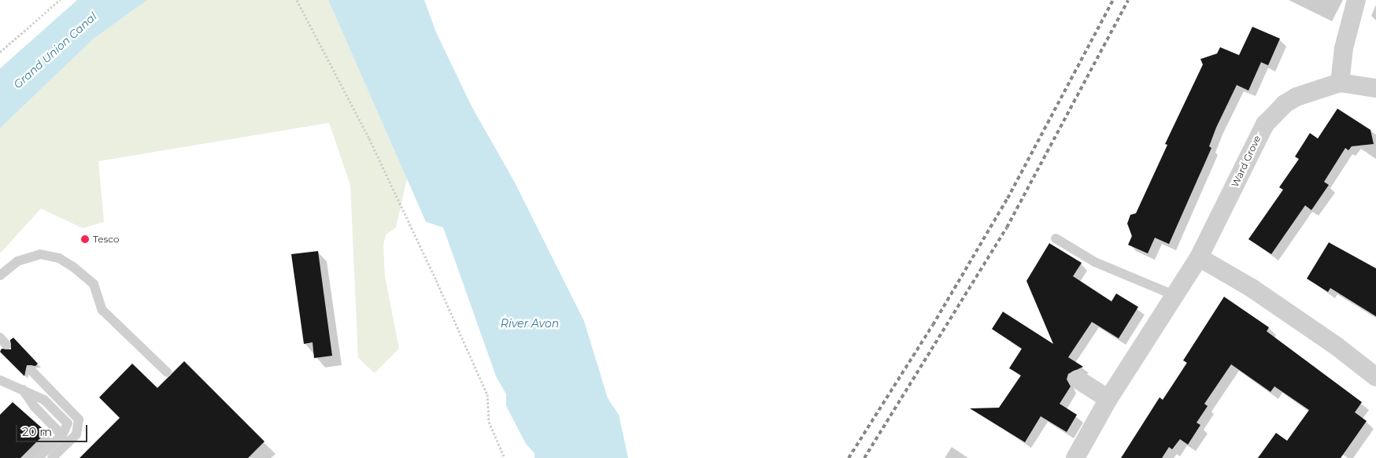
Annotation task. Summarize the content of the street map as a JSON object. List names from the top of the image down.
{
  "streets": {
    "street": ["Ward Grove"]
  },
  "water": ["Grand Union Canal", "River Avon"],
  "places": ["Tesco"],
  "scale_bar": "20 m"
}
